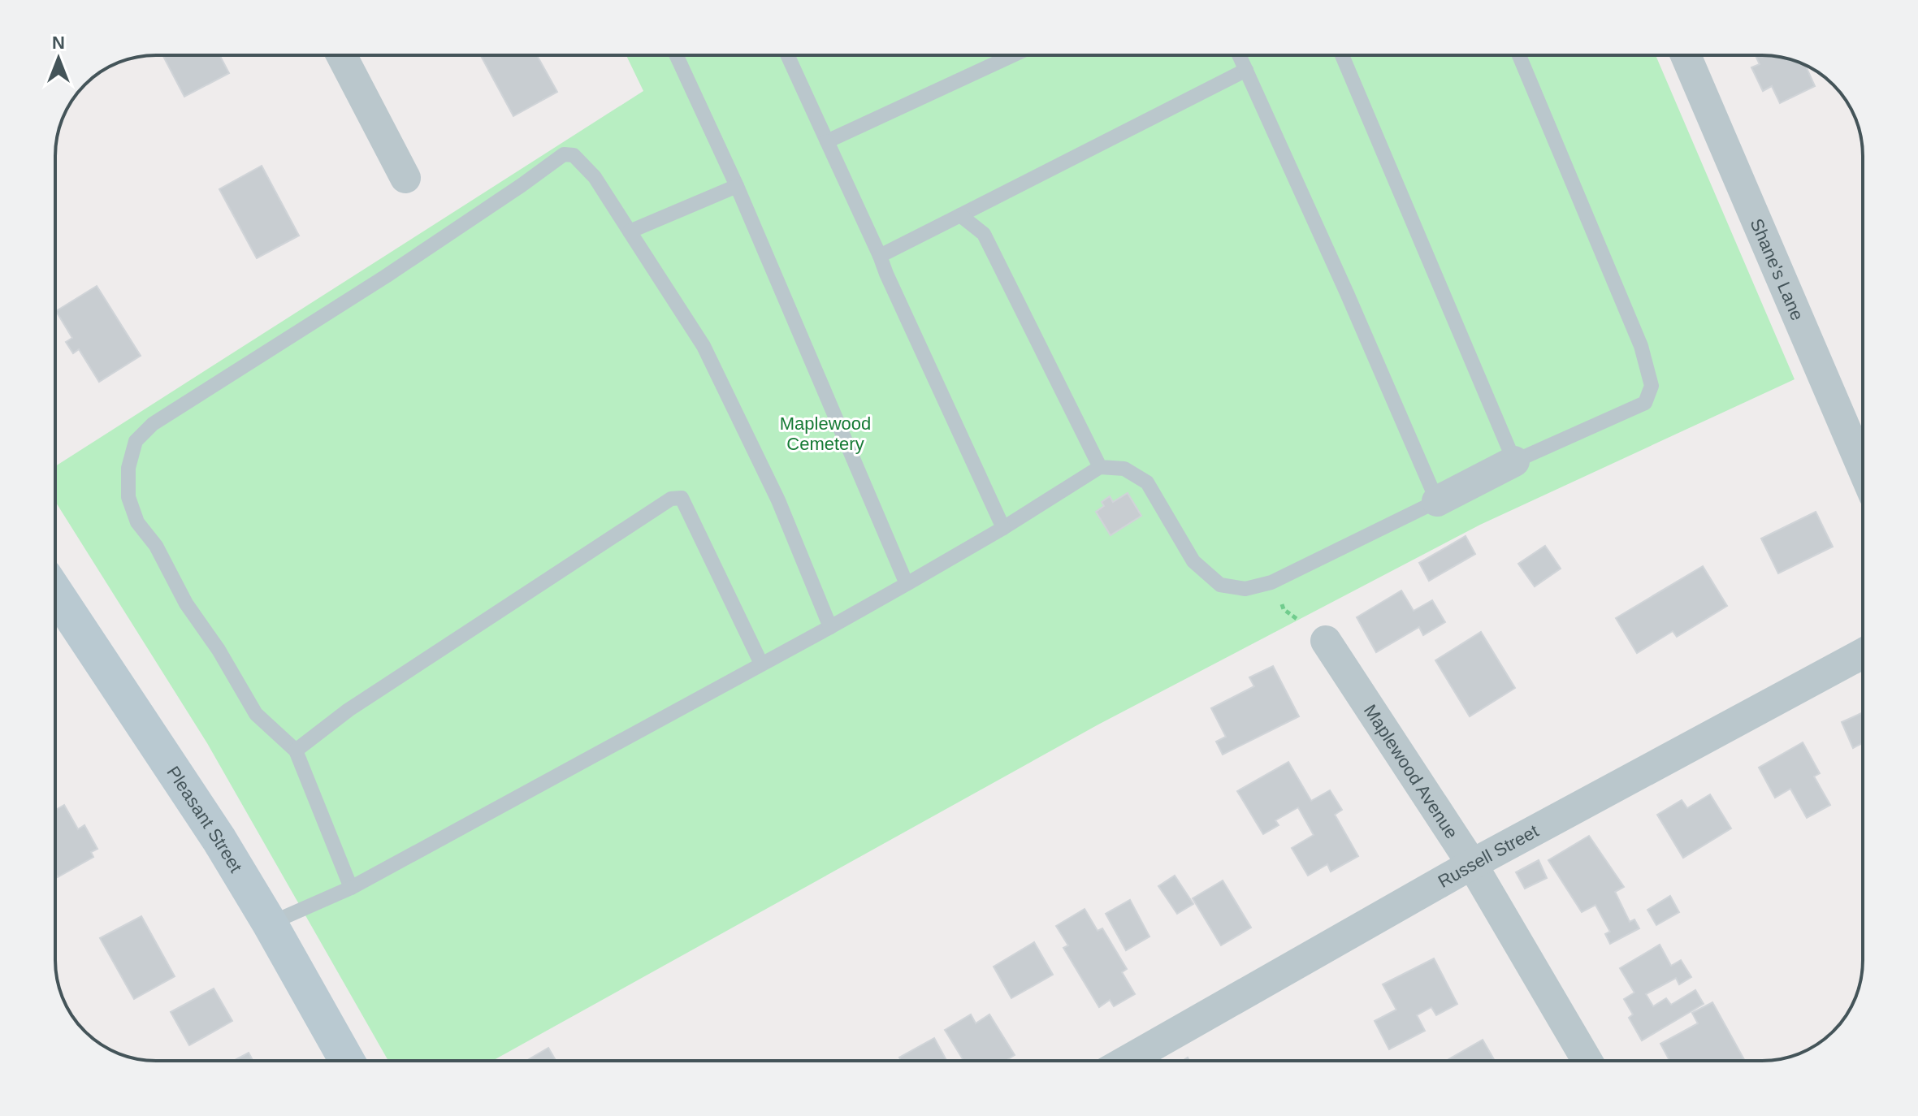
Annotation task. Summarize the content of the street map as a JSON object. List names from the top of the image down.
{
  "streets": {
    "street": [
      "Shane's Lane",
      "Maplewood Avenue",
      "Pleasant Street",
      "Russell Street"
    ]
  },
  "crossings": [
    ["Maplewood Avenue", "Russell Street"]
  ],
  "parks": ["Maplewood Cemetery"],
  "north": "top"
}
